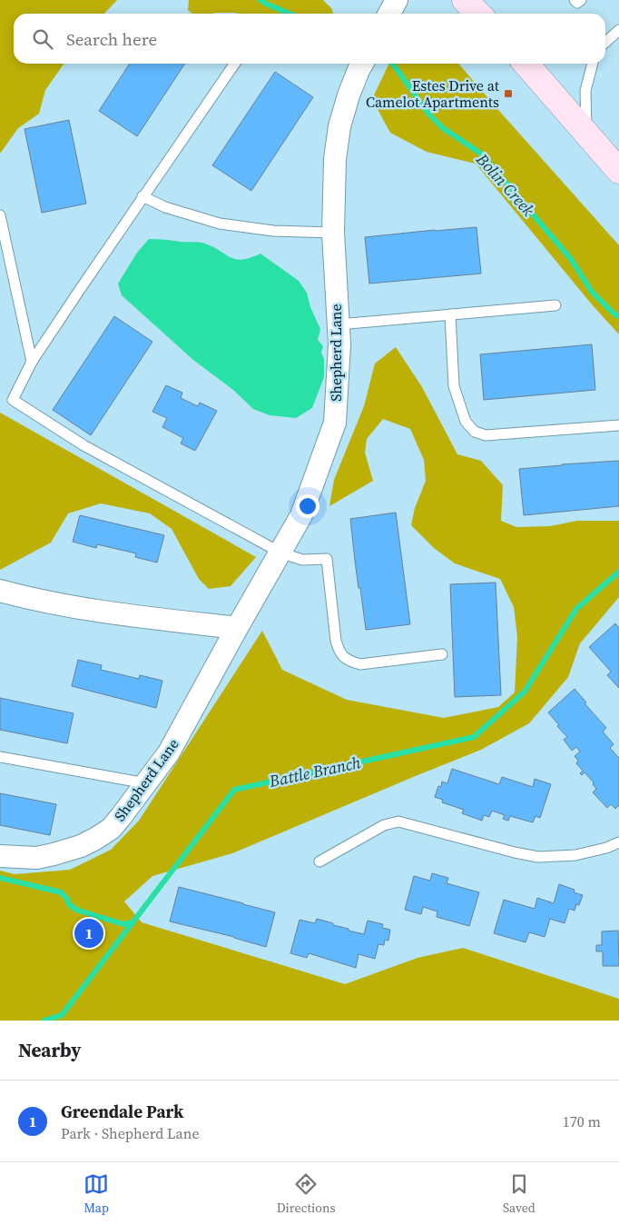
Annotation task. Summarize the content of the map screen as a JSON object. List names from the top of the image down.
{
  "streets": {
    "street": ["Shepherd Lane"]
  },
  "water": ["Bolin Creek", "Battle Branch"],
  "places": {
    "transit": ["Estes Drive at Camelot Apartments"]
  },
  "page": {
    "search": "Search here",
    "pins": "1",
    "heading": "Nearby",
    "list": [
      {
        "mark": "1",
        "name": "Greendale Park",
        "note": "Park · Shepherd Lane",
        "value": "170 m"
      }
    ],
    "nav": ["Map", "Directions", "Saved"]
  }
}
